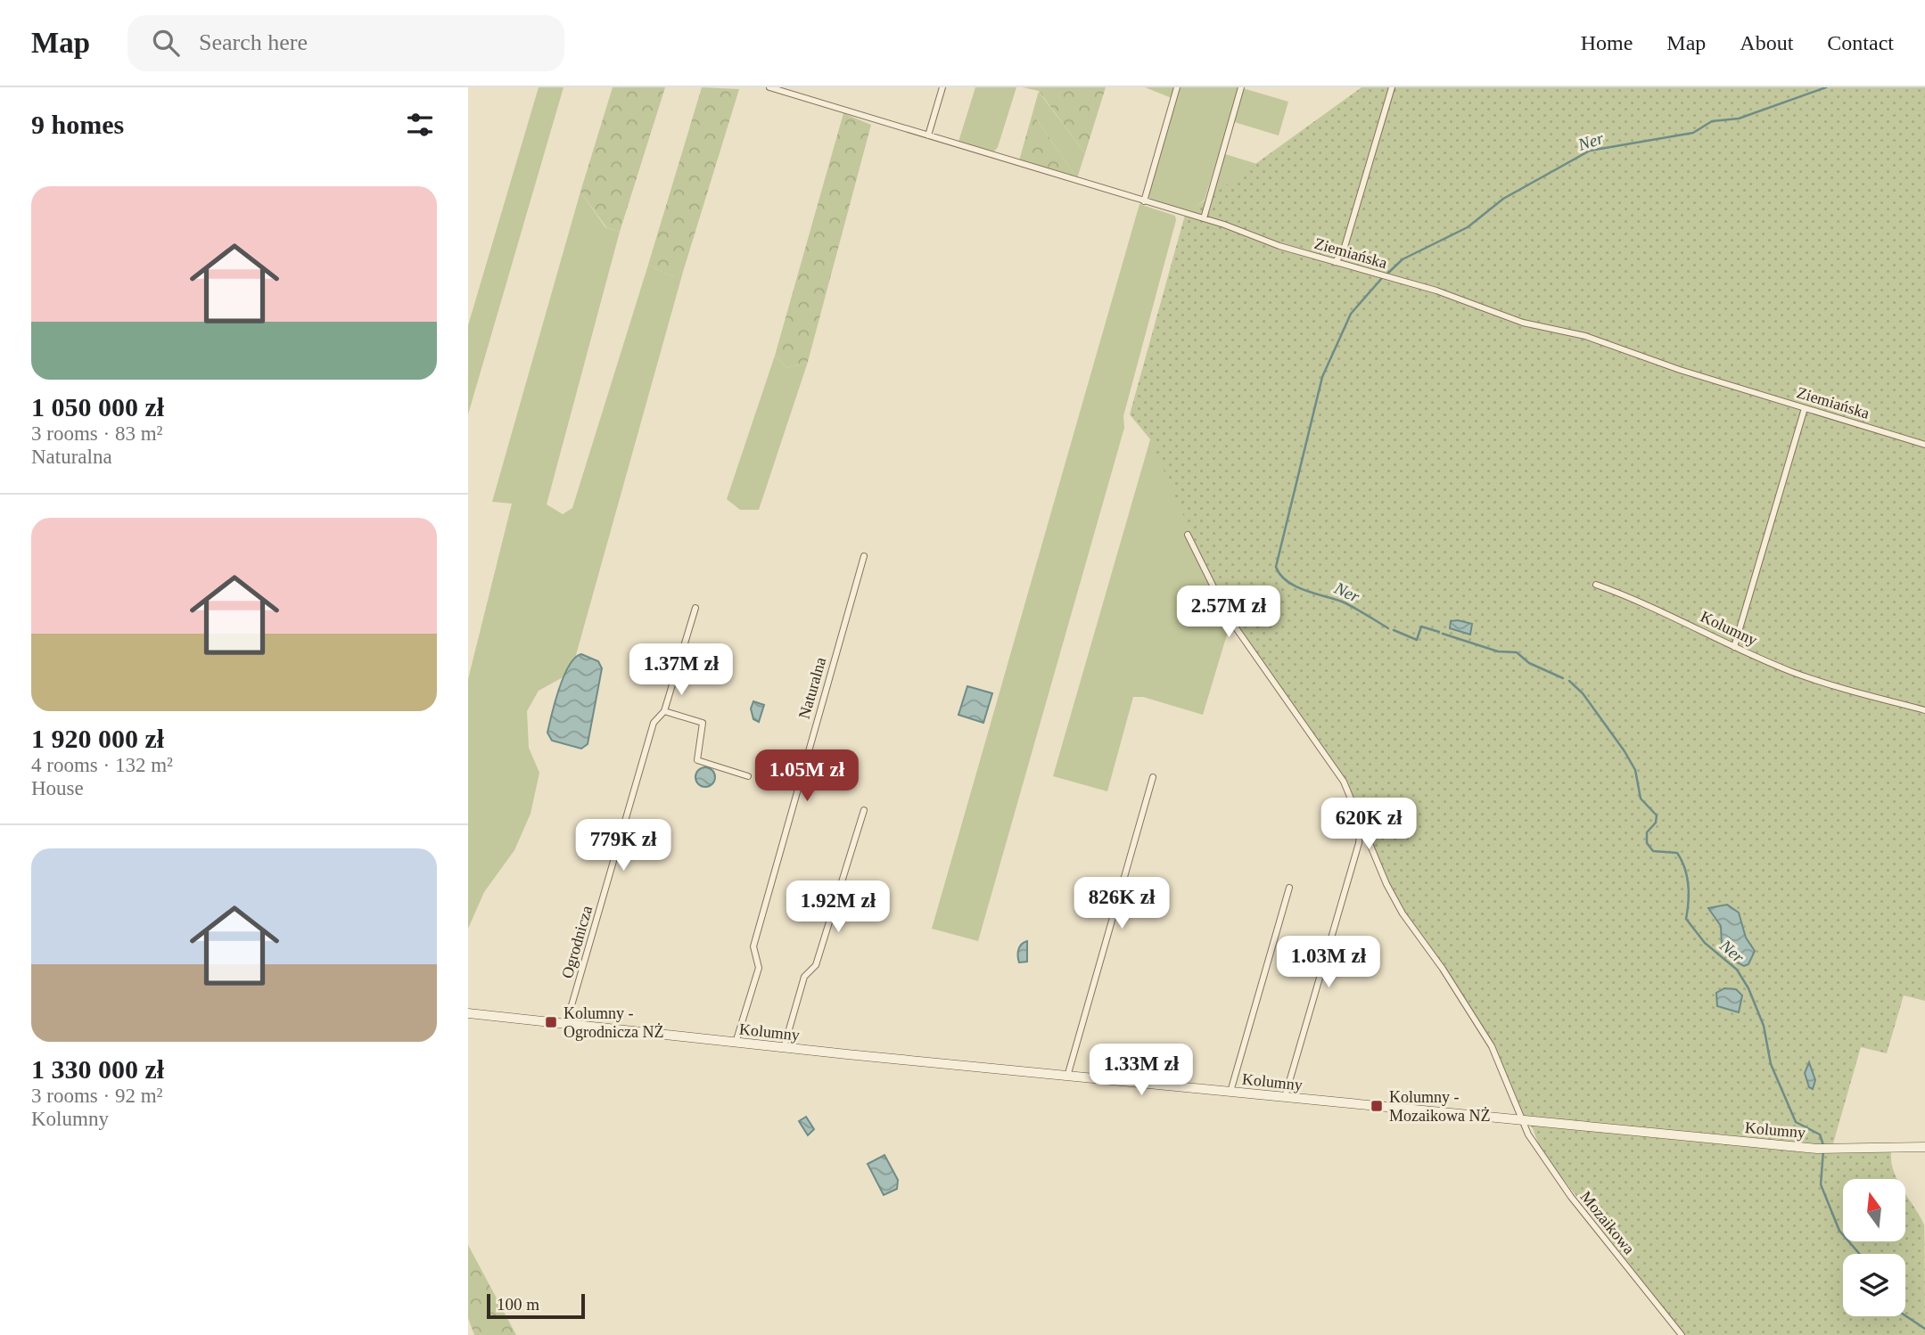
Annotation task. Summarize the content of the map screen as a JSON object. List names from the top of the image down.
{
  "streets": {
    "street": [
      "Ziemiańska",
      "Kolumny",
      "Naturalna",
      "Ogrodnicza",
      "Mozaikowa"
    ]
  },
  "crossings": [
    ["Kolumny", "Naturalna"],
    ["Kolumny", "Ogrodnicza"],
    ["Kolumny", "Mozaikowa"]
  ],
  "water": ["Ner"],
  "places": {
    "transit": ["Kolumny - Ogrodnicza NŻ", "Kolumny - Mozaikowa NŻ"]
  },
  "scale_bar": "100 m",
  "north": "top",
  "page": {
    "header": "Map",
    "search": "Search here",
    "nav": [
      "Home",
      "Map",
      "About",
      "Contact"
    ],
    "heading": "9 homes",
    "list": [
      {
        "name": "1 050 000 zł",
        "note": "3 rooms · 83 m² · Naturalna"
      },
      {
        "name": "1 920 000 zł",
        "note": "4 rooms · 132 m² · House"
      },
      {
        "name": "1 330 000 zł",
        "note": "3 rooms · 92 m² · Kolumny"
      }
    ],
    "price": [
      "2.57M zł",
      "1.37M zł",
      "1.05M zł",
      "620K zł",
      "779K zł",
      "826K zł",
      "1.92M zł",
      "1.03M zł",
      "1.33M zł"
    ],
    "scale": "100 m"
  }
}
